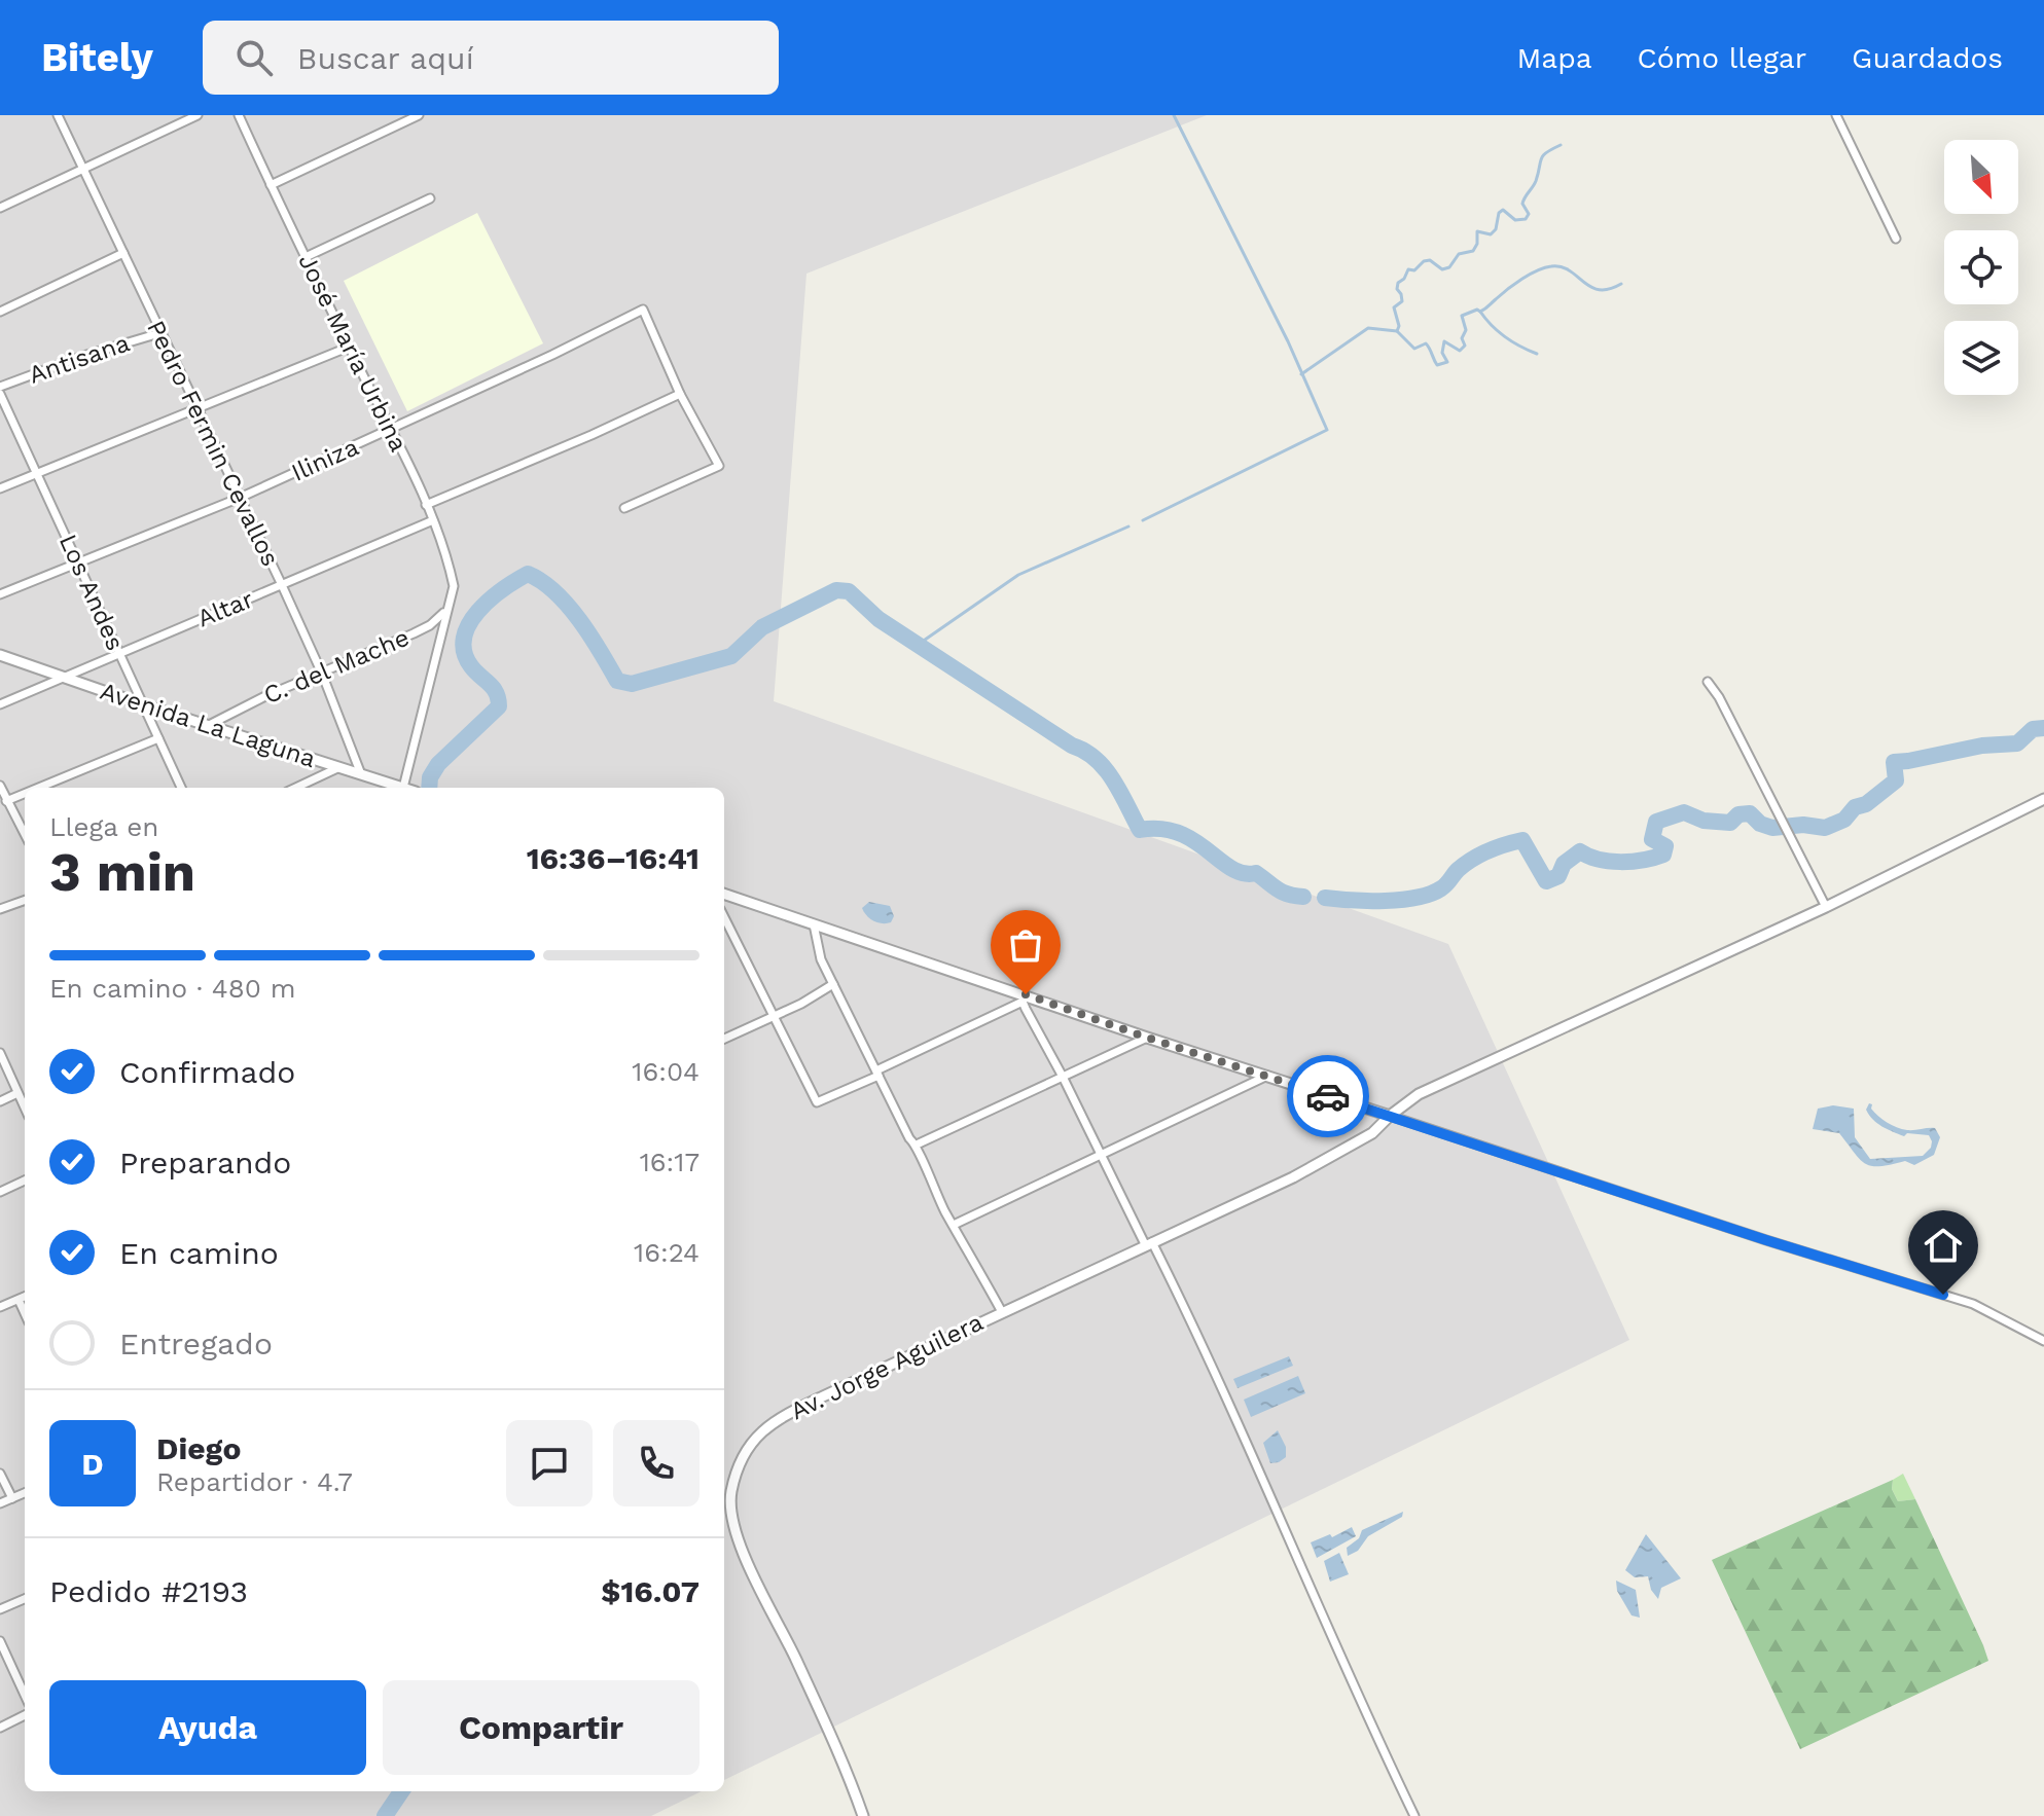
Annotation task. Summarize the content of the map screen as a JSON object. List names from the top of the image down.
{
  "streets": {
    "street": [
      "José María Urbina",
      "Antisana",
      "Pedro Fermin Cevallos",
      "Iliniza",
      "Los Andes",
      "Altar",
      "C. del Mache",
      "Avenida La Laguna",
      "Av. Jorge Aguilera"
    ]
  },
  "crossings": [
    ["José María Urbina", "Iliniza"],
    ["José María Urbina", "Altar"],
    ["José María Urbina", "C. del Mache"],
    ["Antisana", "Pedro Fermin Cevallos"],
    ["Pedro Fermin Cevallos", "Iliniza"],
    ["Pedro Fermin Cevallos", "Altar"],
    ["Pedro Fermin Cevallos", "C. del Mache"],
    ["Pedro Fermin Cevallos", "Avenida La Laguna"],
    ["Iliniza", "Los Andes"],
    ["Los Andes", "Altar"],
    ["Los Andes", "Avenida La Laguna"],
    ["Altar", "Avenida La Laguna"],
    ["C. del Mache", "Avenida La Laguna"]
  ],
  "north": "bottom right",
  "page": {
    "header": "Bitely",
    "search": "Buscar aquí",
    "nav": ["Mapa", "Cómo llegar", "Guardados"],
    "heading": ["3 min", "Llega en", "16:36–16:41"],
    "panel": [
      "Diego",
      "Repartidor · 4.7",
      "Pedido #2193",
      "$16.07"
    ],
    "bar": "En camino · 480 m",
    "list": [
      ["Confirmado", "16:04"],
      ["Preparando", "16:17"],
      ["En camino", "16:24"],
      "Entregado"
    ],
    "round": "D",
    "buttons": ["Ayuda", "Compartir"]
  }
}
